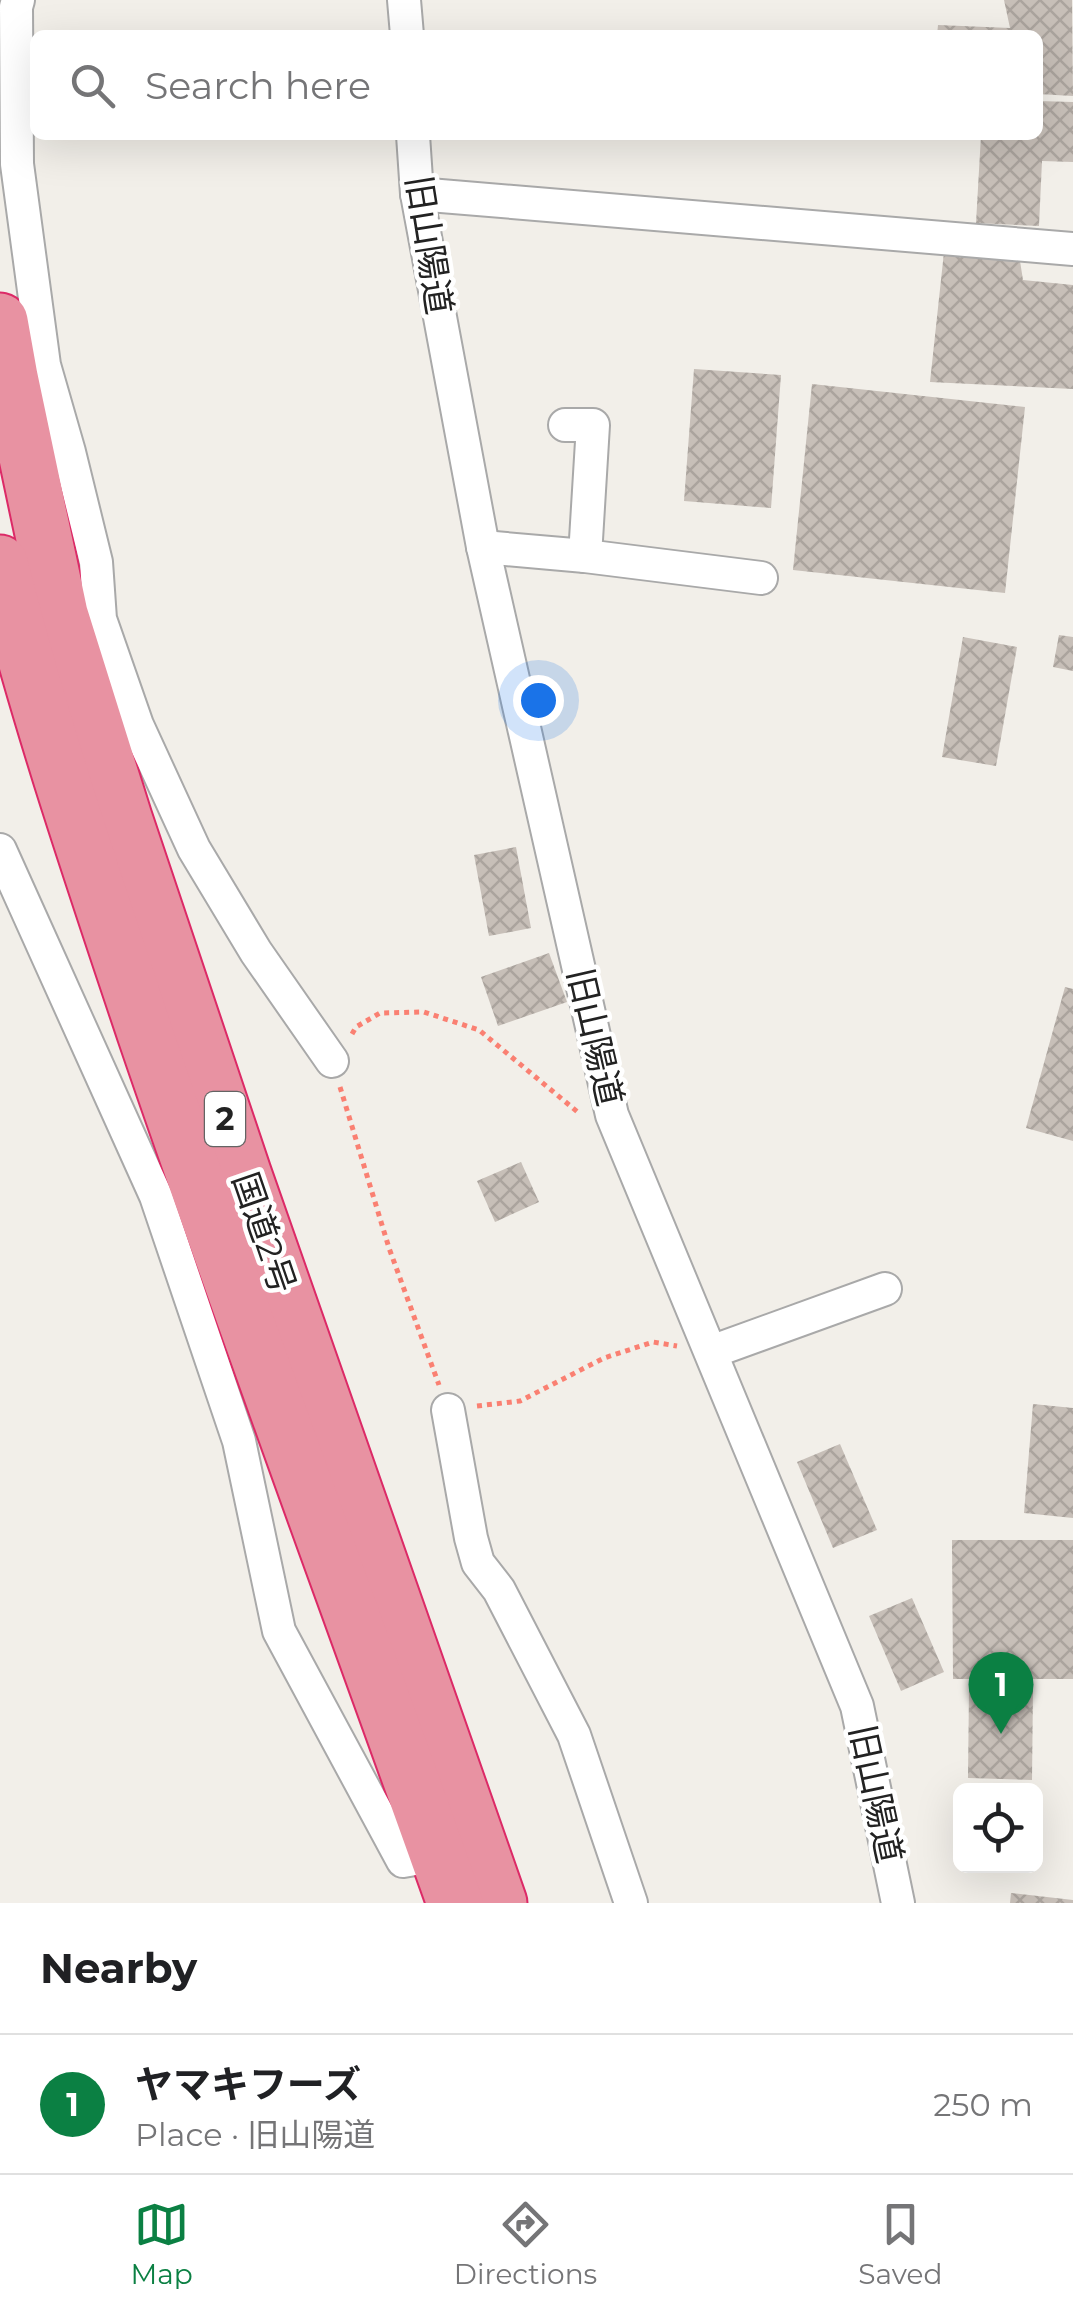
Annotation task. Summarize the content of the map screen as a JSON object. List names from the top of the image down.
{
  "streets": {
    "highway": ["2", "国道2号"],
    "street": ["旧山陽道"]
  },
  "page": {
    "search": "Search here",
    "pins": "1",
    "heading": "Nearby",
    "list": [
      {
        "mark": "1",
        "name": "ヤマキフーズ",
        "note": "Place · 旧山陽道",
        "value": "250 m"
      }
    ],
    "nav": ["Map", "Directions", "Saved"]
  }
}
